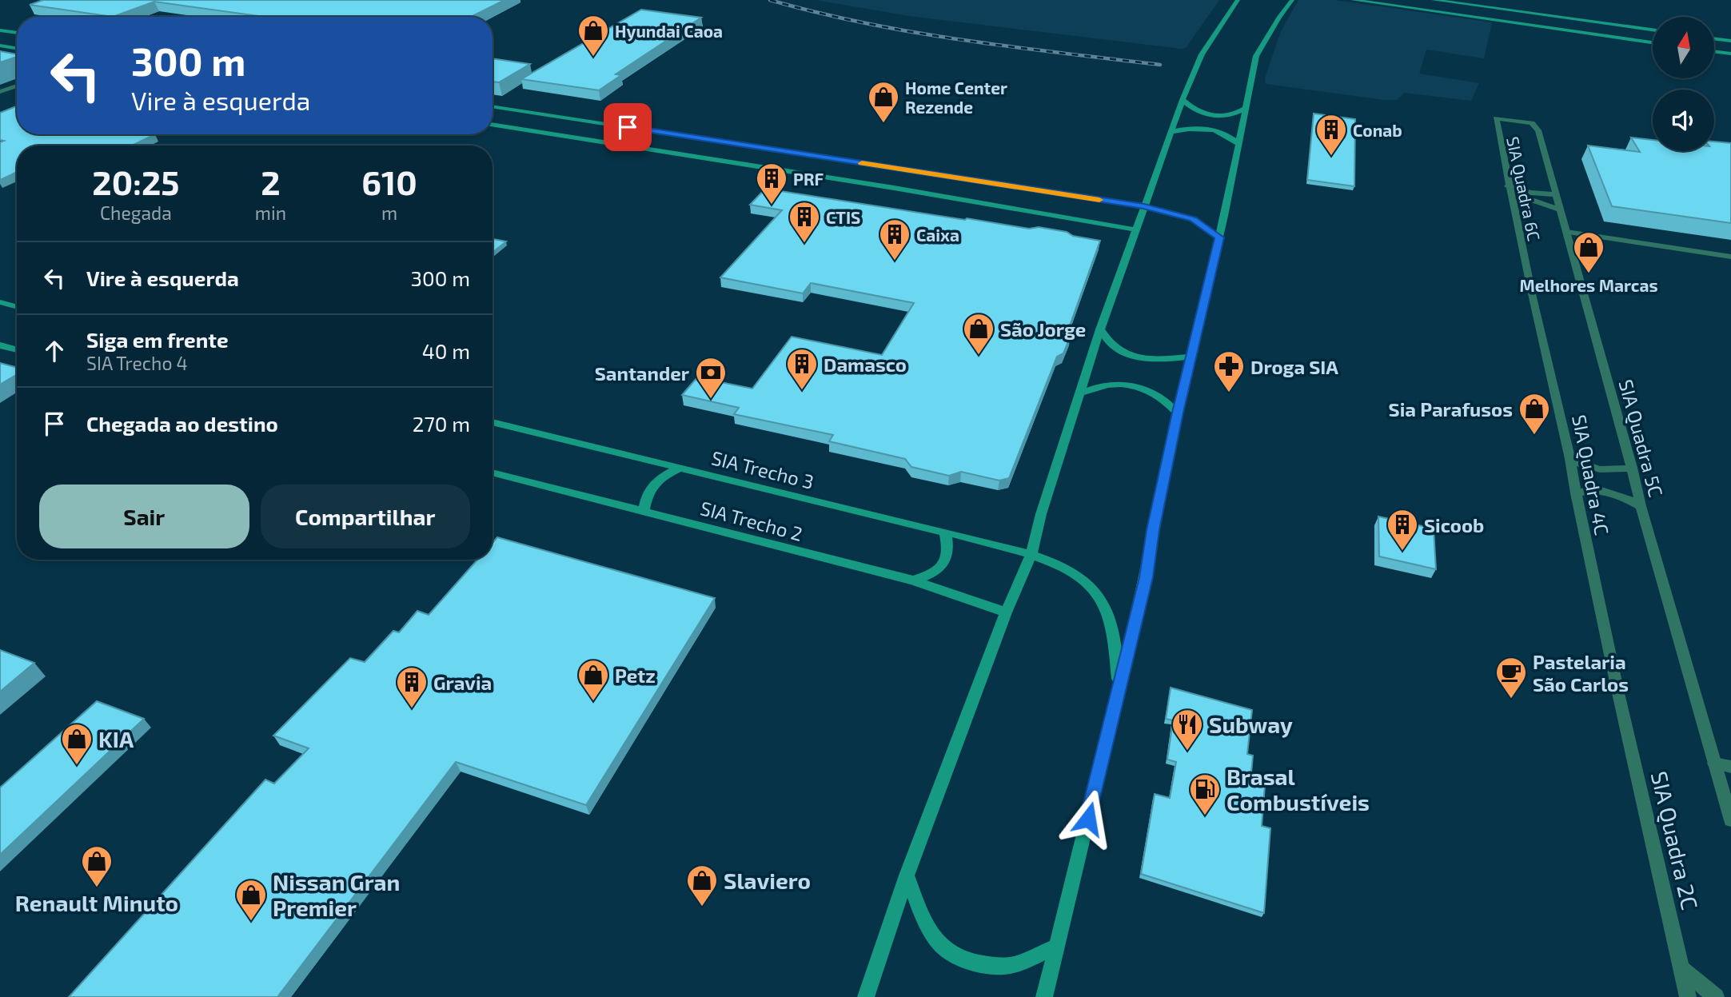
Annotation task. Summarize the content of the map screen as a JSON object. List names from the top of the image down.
{
  "streets": {
    "main road": ["SIA Trecho 3", "SIA Trecho 2"],
    "street": [
      "SIA Quadra 6C",
      "SIA Quadra 5C",
      "SIA Quadra 4C",
      "SIA Quadra 2C"
    ]
  },
  "crossings": [
    ["SIA Quadra 6C", "SIA Quadra 5C"],
    ["SIA Quadra 6C", "SIA Quadra 4C"],
    ["SIA Quadra 4C", "SIA Quadra 2C"]
  ],
  "places": {
    "shop": [
      "Hyundai Caoa",
      "Home Center Rezende",
      "Melhores Marcas",
      "São Jorge",
      "Sia Parafusos",
      "Petz",
      "KIA",
      "Renault Minuto",
      "Slaviero",
      "Nissan Gran Premier"
    ],
    "building": [
      "Conab",
      "PRF",
      "CTIS",
      "Caixa",
      "Damasco",
      "Sicoob",
      "Gravia"
    ],
    "pharmacy": ["Droga SIA"],
    "bank": ["Santander"],
    "cafe": ["Pastelaria São Carlos"],
    "restaurant": ["Subway"],
    "fuel station": ["Brasal Combustíveis"]
  },
  "north": "top",
  "page": {
    "turn": ["300 m", "Vire à esquerda"],
    "eta": [
      "20:25",
      "Chegada",
      "2",
      "min",
      "610",
      "m"
    ],
    "list": [
      {
        "name": "Vire à esquerda",
        "value": "300 m"
      },
      {
        "name": "Siga em frente",
        "note": "SIA Trecho 4",
        "value": "40 m"
      },
      {
        "name": "Chegada ao destino",
        "value": "270 m"
      }
    ],
    "buttons": ["Sair", "Compartilhar"]
  }
}
